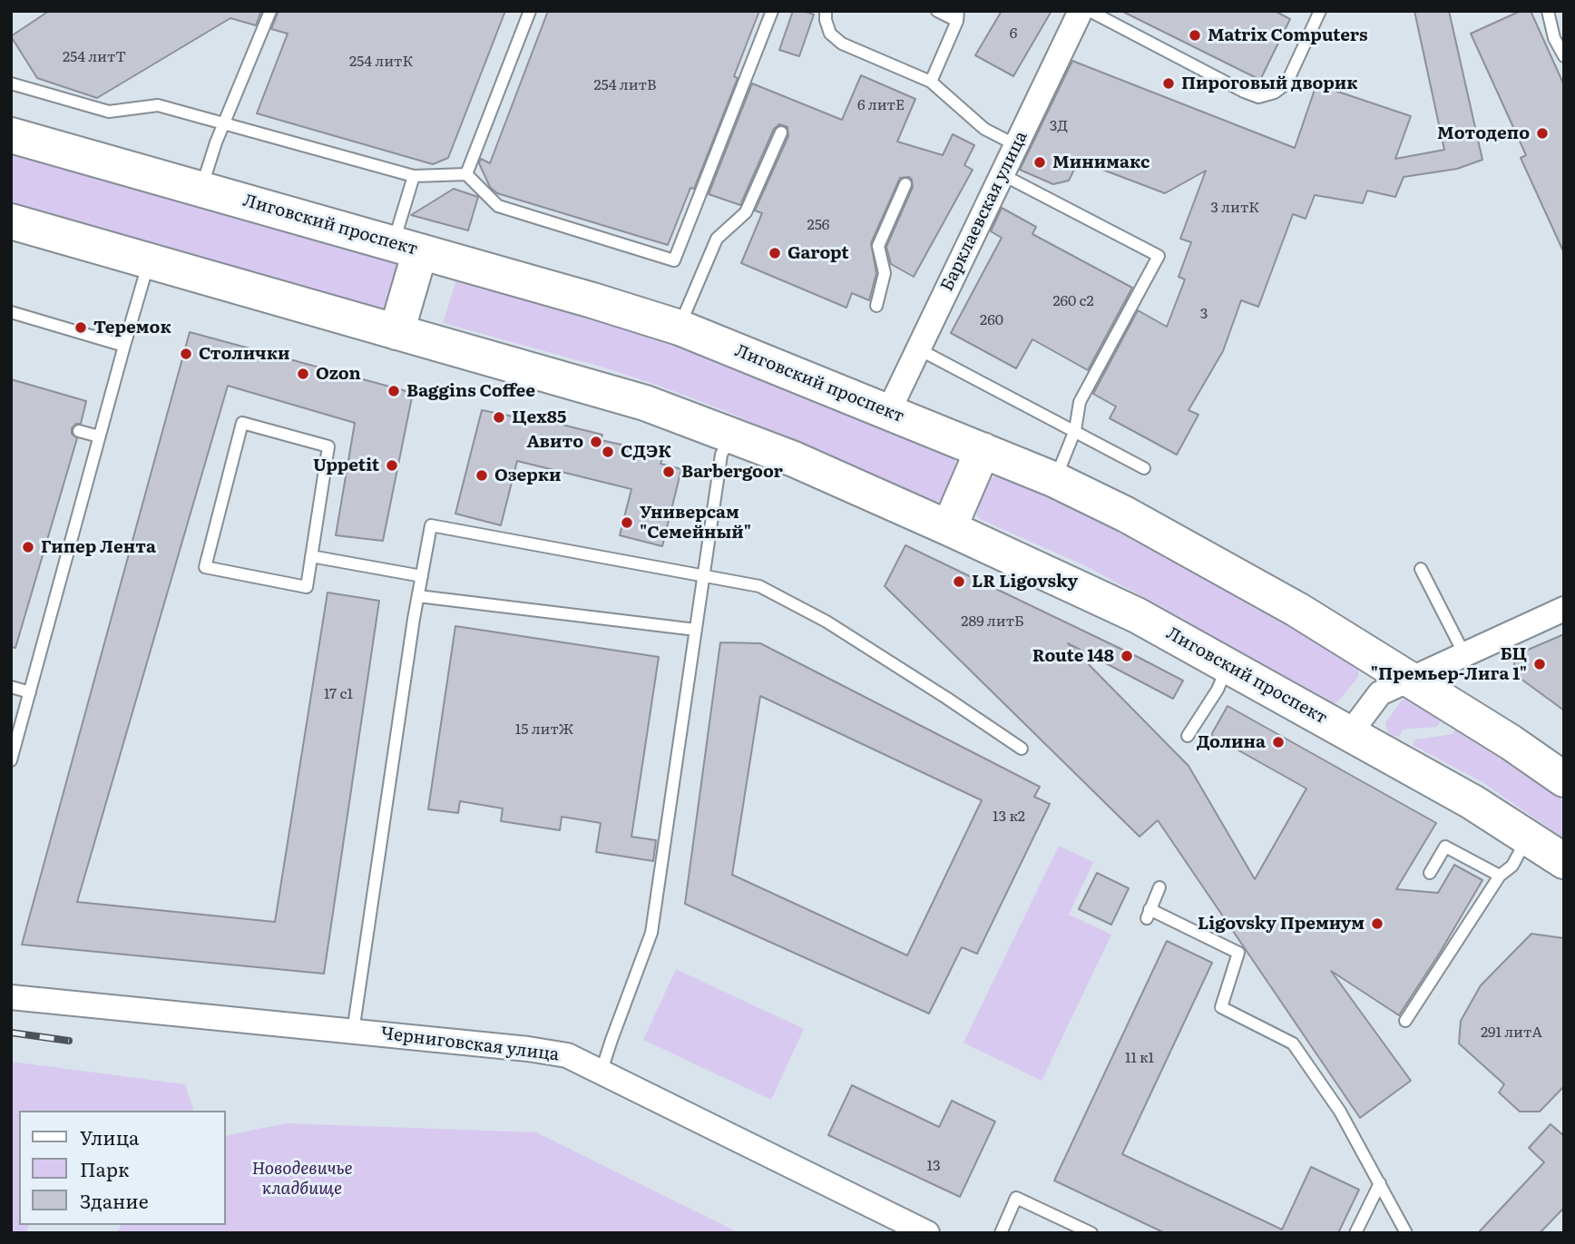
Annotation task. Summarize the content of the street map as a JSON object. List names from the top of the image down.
{
  "streets": {
    "main road": ["Лиговский проспект"],
    "street": ["Барклаевская улица", "Черниговская улица"]
  },
  "crossings": [
    ["Барклаевская улица", "Лиговский проспект"]
  ],
  "parks": ["Новодевичье кладбище"],
  "places": [
    "Matrix Computers",
    "Пироговый дворик",
    "Мотодепо",
    "Минимакс",
    "Garopt",
    "Теремок",
    "Столички",
    "Ozon",
    "Baggins Coffee",
    "Цех85",
    "Авито",
    "СДЭК",
    "Uppetit",
    "Barbergoor",
    "Озерки",
    "Универсам \"Семейный\"",
    "Гипер Лента",
    "LR Ligovsky",
    "Route 148",
    "БЦ \"Премьер-Лига 1\"",
    "Долина",
    "Ligovsky Премиум"
  ],
  "house_numbers": [
    "6",
    "254 литТ",
    "254 литК",
    "254 литВ",
    "6 литЕ",
    "3Д",
    "3 литК",
    "256",
    "260 с2",
    "3",
    "260",
    "289 литБ",
    "17 с1",
    "15 литЖ",
    "13 к2",
    "291 литА",
    "11 к1",
    "13"
  ],
  "legend": ["Улица", "Парк", "Здание"]
}
